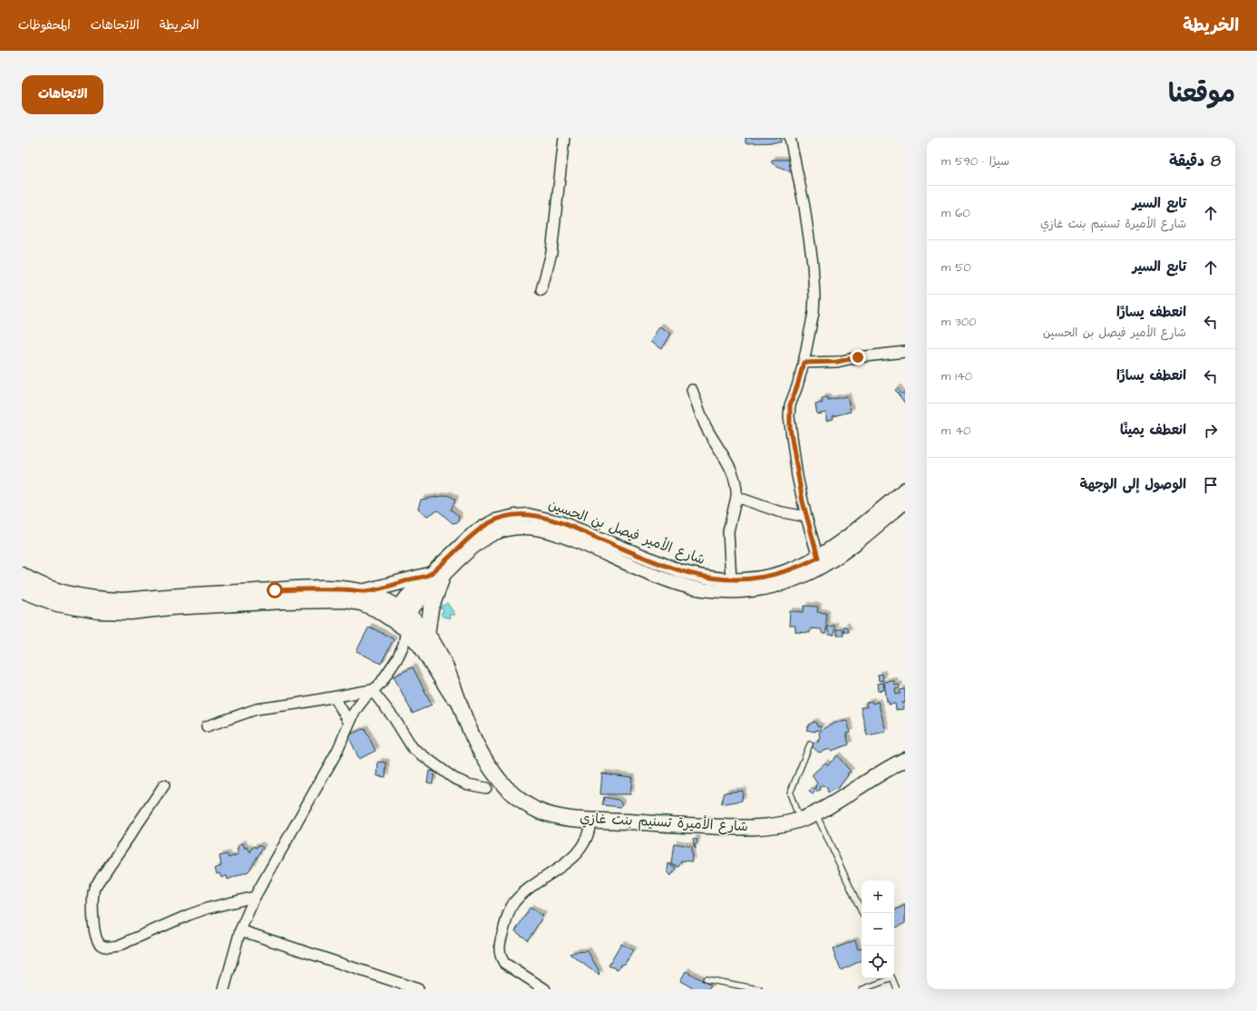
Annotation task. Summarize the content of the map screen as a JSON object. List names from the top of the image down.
{
  "streets": {
    "main road": ["شارع الأميرة تسنيم بنت غازي"],
    "street": ["شارع الأمير فيصل بن الحسين"]
  },
  "crossings": [
    ["شارع الأمير فيصل بن الحسين", "شارع الأميرة تسنيم بنت غازي"]
  ],
  "page": {
    "header": "الخريطة",
    "nav": ["الخريطة", "الاتجاهات", "المحفوظات"],
    "title": "موقعنا",
    "buttons": "الاتجاهات",
    "heading": ["8 دقيقة", "سيرًا · 590 m"],
    "list": [
      ["تابع السير", "شارع الأميرة تسنيم بنت غازي", "60 m"],
      ["تابع السير", "50 m"],
      ["انعطف يسارًا", "شارع الأمير فيصل بن الحسين", "300 m"],
      ["انعطف يسارًا", "140 m"],
      ["انعطف يمينًا", "40 m"],
      "الوصول إلى الوجهة"
    ],
    "map_buttons": ["+", "−"]
  }
}
